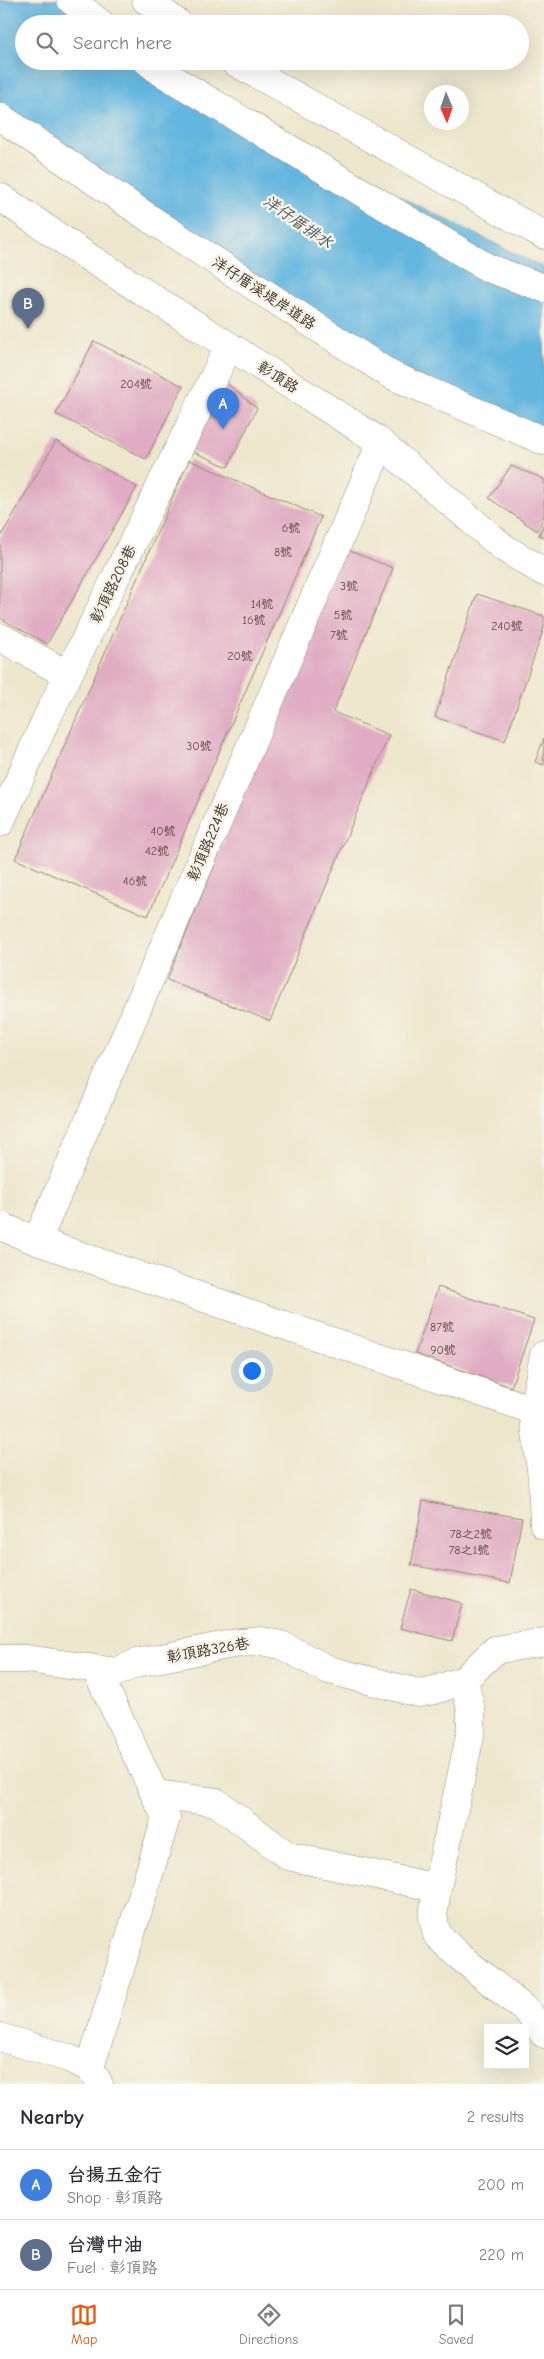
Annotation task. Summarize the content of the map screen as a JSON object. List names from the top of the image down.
{
  "streets": {
    "street": [
      "洋仔厝溪堤岸道路",
      "彰頂路",
      "彰頂路208巷",
      "彰頂路224巷",
      "彰頂路326巷"
    ]
  },
  "crossings": [
    ["彰頂路", "彰頂路208巷"],
    ["彰頂路", "彰頂路224巷"]
  ],
  "water": ["洋仔厝排水"],
  "house_numbers": [
    "204號",
    "6號",
    "8號",
    "3號",
    "14號",
    "5號",
    "16號",
    "240號",
    "7號",
    "20號",
    "30號",
    "40號",
    "42號",
    "46號",
    "87號",
    "90號",
    "78之2號",
    "78之1號"
  ],
  "north": "bottom",
  "page": {
    "search": "Search here",
    "pins": ["B", "A"],
    "heading": ["Nearby", "2 results"],
    "list": [
      {
        "mark": "A",
        "name": "台揚五金行",
        "note": "Shop · 彰頂路",
        "value": "200 m"
      },
      {
        "mark": "B",
        "name": "台灣中油",
        "note": "Fuel · 彰頂路",
        "value": "220 m"
      }
    ],
    "nav": ["Map", "Directions", "Saved"]
  }
}
